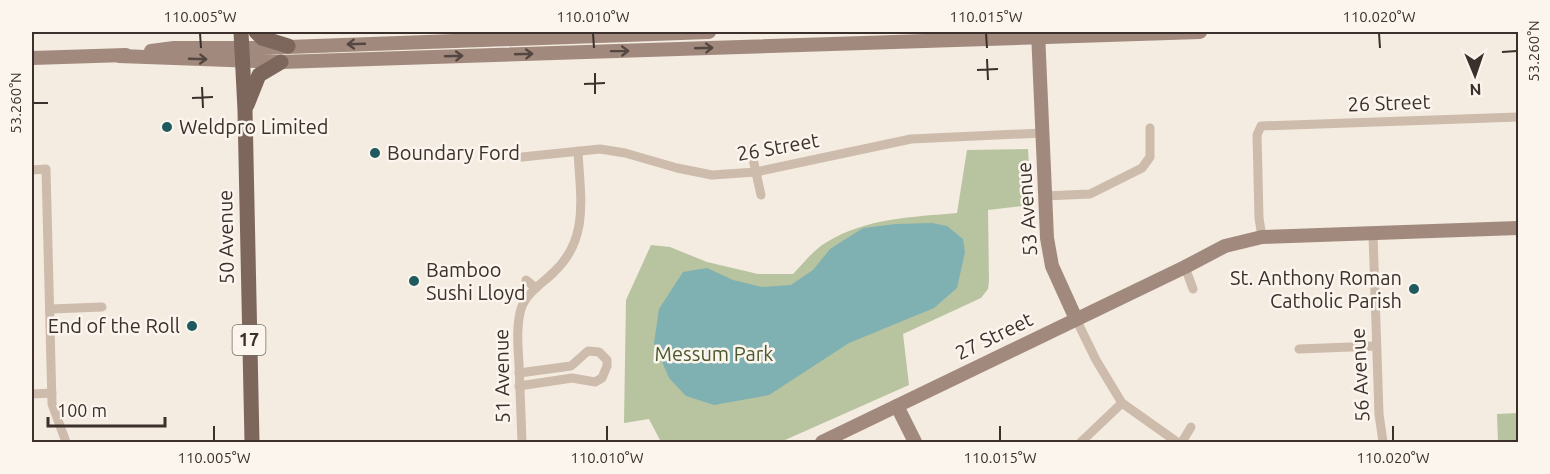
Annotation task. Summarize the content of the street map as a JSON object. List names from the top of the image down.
{
  "streets": {
    "main road": [
      "53 Avenue",
      "50 Avenue",
      "27 Street",
      "17"
    ],
    "street": ["26 Street", "56 Avenue", "51 Avenue"]
  },
  "crossings": [
    ["26 Street", "53 Avenue"],
    ["26 Street", "27 Street"],
    ["26 Street", "51 Avenue"],
    ["53 Avenue", "27 Street"],
    ["27 Street", "56 Avenue"]
  ],
  "parks": ["Messum Park"],
  "places": [
    "Weldpro Limited",
    "Boundary Ford",
    "Bamboo Sushi Lloyd",
    "St. Anthony Roman Catholic Parish",
    "End of the Roll"
  ],
  "scale_bar": "100 m",
  "north": "bottom",
  "coordinates": [
    "110.005°W",
    "110.010°W",
    "110.015°W",
    "110.020°W",
    "53.260°N"
  ]
}
